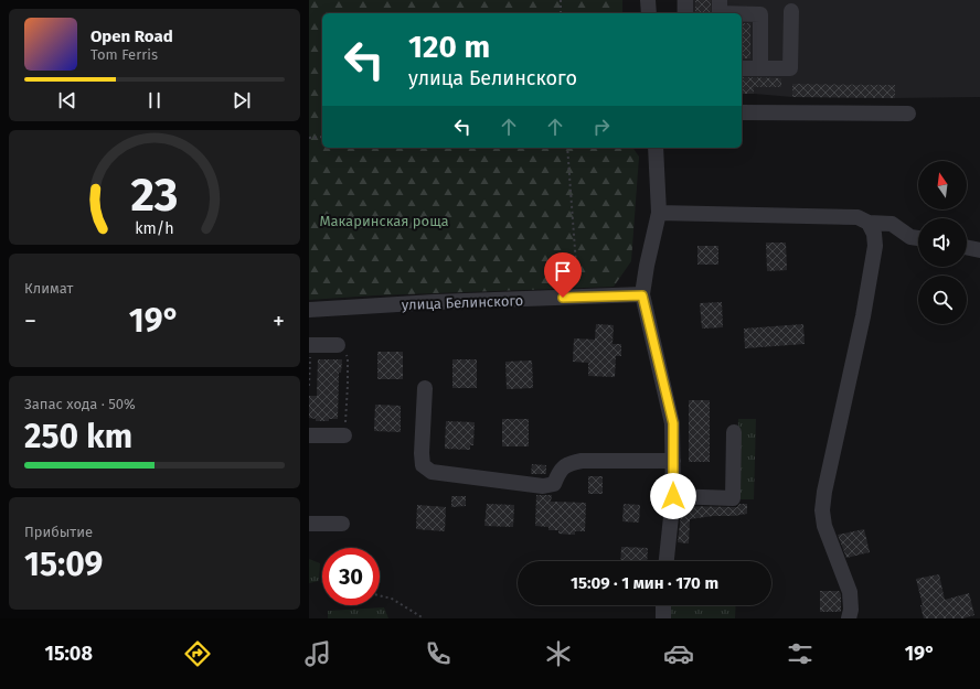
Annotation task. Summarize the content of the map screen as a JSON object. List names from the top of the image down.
{
  "streets": {
    "street": ["улица Белинского"]
  },
  "parks": ["Макаринская роща"],
  "north": "top",
  "page": {
    "turn": ["120 m", "улица Белинского"],
    "song": ["Open Road", "Tom Ferris"],
    "tile": [
      "Климат",
      ["Запас хода · 50%", "250 km"],
      ["Прибытие", "15:09"]
    ],
    "heat": ["−", "19°", "+"],
    "limit": "30",
    "trip": "15:09 · 1 мин · 170 m",
    "tabs": ["15:08", "19°"],
    "gauge": ["23", "km/h"]
  }
}
